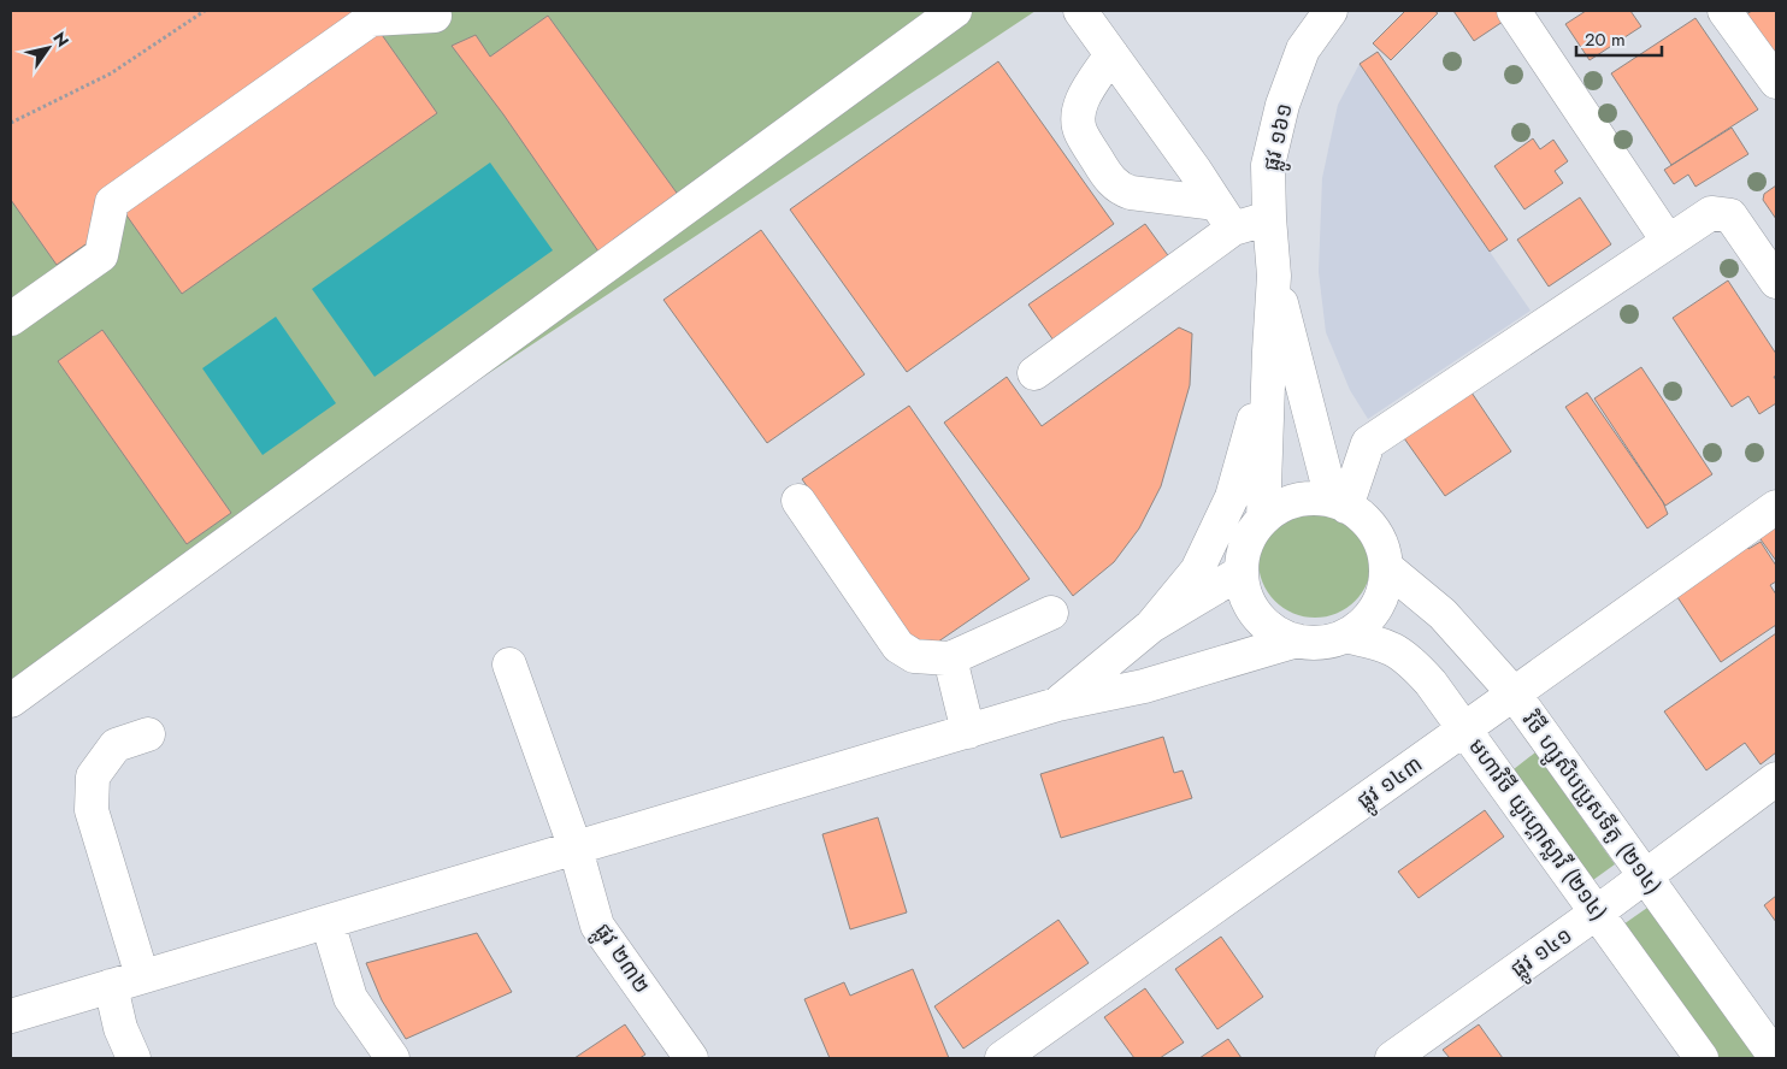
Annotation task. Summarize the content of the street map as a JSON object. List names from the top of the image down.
{
  "streets": {
    "street": [
      "ផ្លូវ ១៦១",
      "ផ្លូវ ១៤៣",
      "វិថី ហ្សូសិបប្រូសទីតូ (២១៤)",
      "មហាវិថី យូហ្គោស្លាវី (២១៤)",
      "ផ្លូវ ១៤១",
      "ផ្លូវ ២៣២"
    ]
  },
  "crossings": [
    ["ផ្លូវ ១៦១", "វិថី ហ្សូសិបប្រូសទីតូ (២១៤)"],
    ["ផ្លូវ ១៦១", "មហាវិថី យូហ្គោស្លាវី (២១៤)"],
    ["ផ្លូវ ១៤៣", "វិថី ហ្សូសិបប្រូសទីតូ (២១៤)"],
    ["ផ្លូវ ១៤៣", "មហាវិថី យូហ្គោស្លាវី (២១៤)"],
    ["វិថី ហ្សូសិបប្រូសទីតូ (២១៤)", "មហាវិថី យូហ្គោស្លាវី (២១៤)"],
    ["វិថី ហ្សូសិបប្រូសទីតូ (២១៤)", "ផ្លូវ ១៤១"],
    ["មហាវិថី យូហ្គោស្លាវី (២១៤)", "ផ្លូវ ១៤១"]
  ],
  "scale_bar": "20 m",
  "north": "top right"
}
